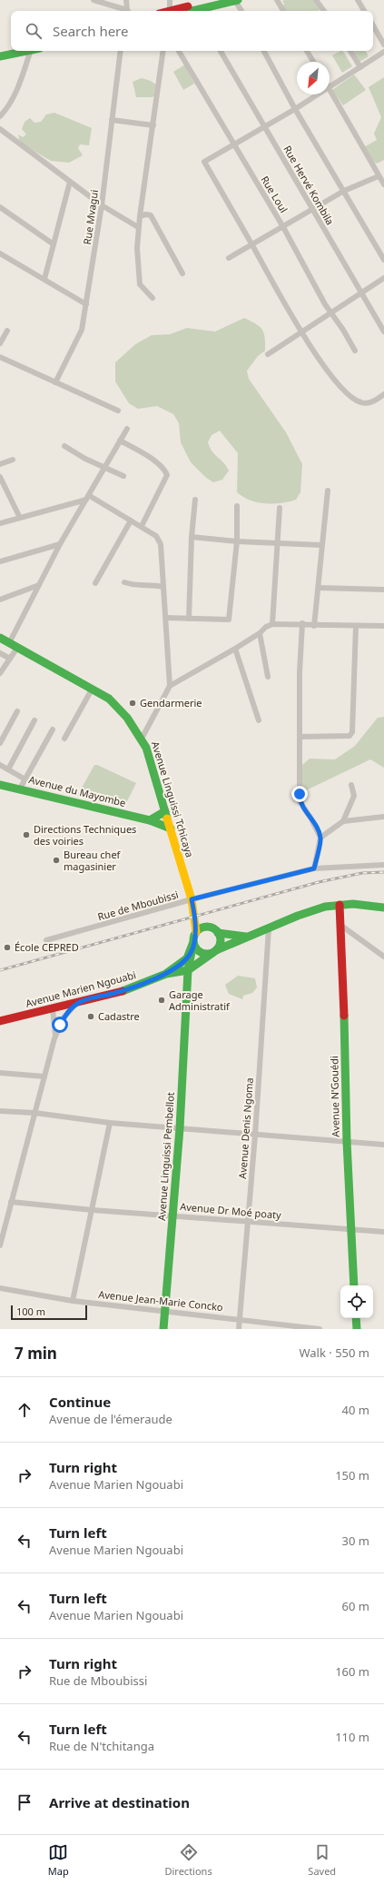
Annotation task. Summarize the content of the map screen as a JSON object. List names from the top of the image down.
{
  "streets": {
    "street": [
      "Rue Hervé Kombila",
      "Rue Loul",
      "Rue Mvagui",
      "Avenue du Mayombe",
      "Avenue Linguissi Tchicaya",
      "Rue de Mboubissi",
      "Avenue Marien Ngouabi",
      "Avenue N'Gouédi",
      "Avenue Denis Ngoma",
      "Avenue Linguissi Pembellot",
      "Avenue Dr Moé poaty",
      "Avenue Jean-Marie Concko"
    ]
  },
  "crossings": [
    ["Avenue du Mayombe", "Avenue Linguissi Tchicaya"],
    ["Avenue Linguissi Tchicaya", "Rue de Mboubissi"],
    ["Avenue Marien Ngouabi", "Avenue N'Gouédi"],
    ["Avenue Marien Ngouabi", "Avenue Denis Ngoma"],
    ["Avenue N'Gouédi", "Avenue Dr Moé poaty"],
    ["Avenue Denis Ngoma", "Avenue Dr Moé poaty"],
    ["Avenue Denis Ngoma", "Avenue Jean-Marie Concko"],
    ["Avenue Linguissi Pembellot", "Avenue Dr Moé poaty"],
    ["Avenue Linguissi Pembellot", "Avenue Jean-Marie Concko"]
  ],
  "places": [
    "Gendarmerie",
    "Directions Techniques des voiries",
    "Bureau chef magasinier",
    "École CEPRED",
    "Garage Administratif",
    "Cadastre"
  ],
  "scale_bar": "100 m",
  "north": "bottom left",
  "page": {
    "search": "Search here",
    "scale": "100 m",
    "heading": ["7 min", "Walk · 550 m"],
    "list": [
      ["Continue", "Avenue de l'émeraude", "40 m"],
      ["Turn right", "Avenue Marien Ngouabi", "150 m"],
      ["Turn left", "Avenue Marien Ngouabi", "30 m"],
      ["Turn left", "Avenue Marien Ngouabi", "60 m"],
      ["Turn right", "Rue de Mboubissi", "160 m"],
      ["Turn left", "Rue de N'tchitanga", "110 m"],
      "Arrive at destination"
    ],
    "nav": ["Map", "Directions", "Saved"]
  }
}
